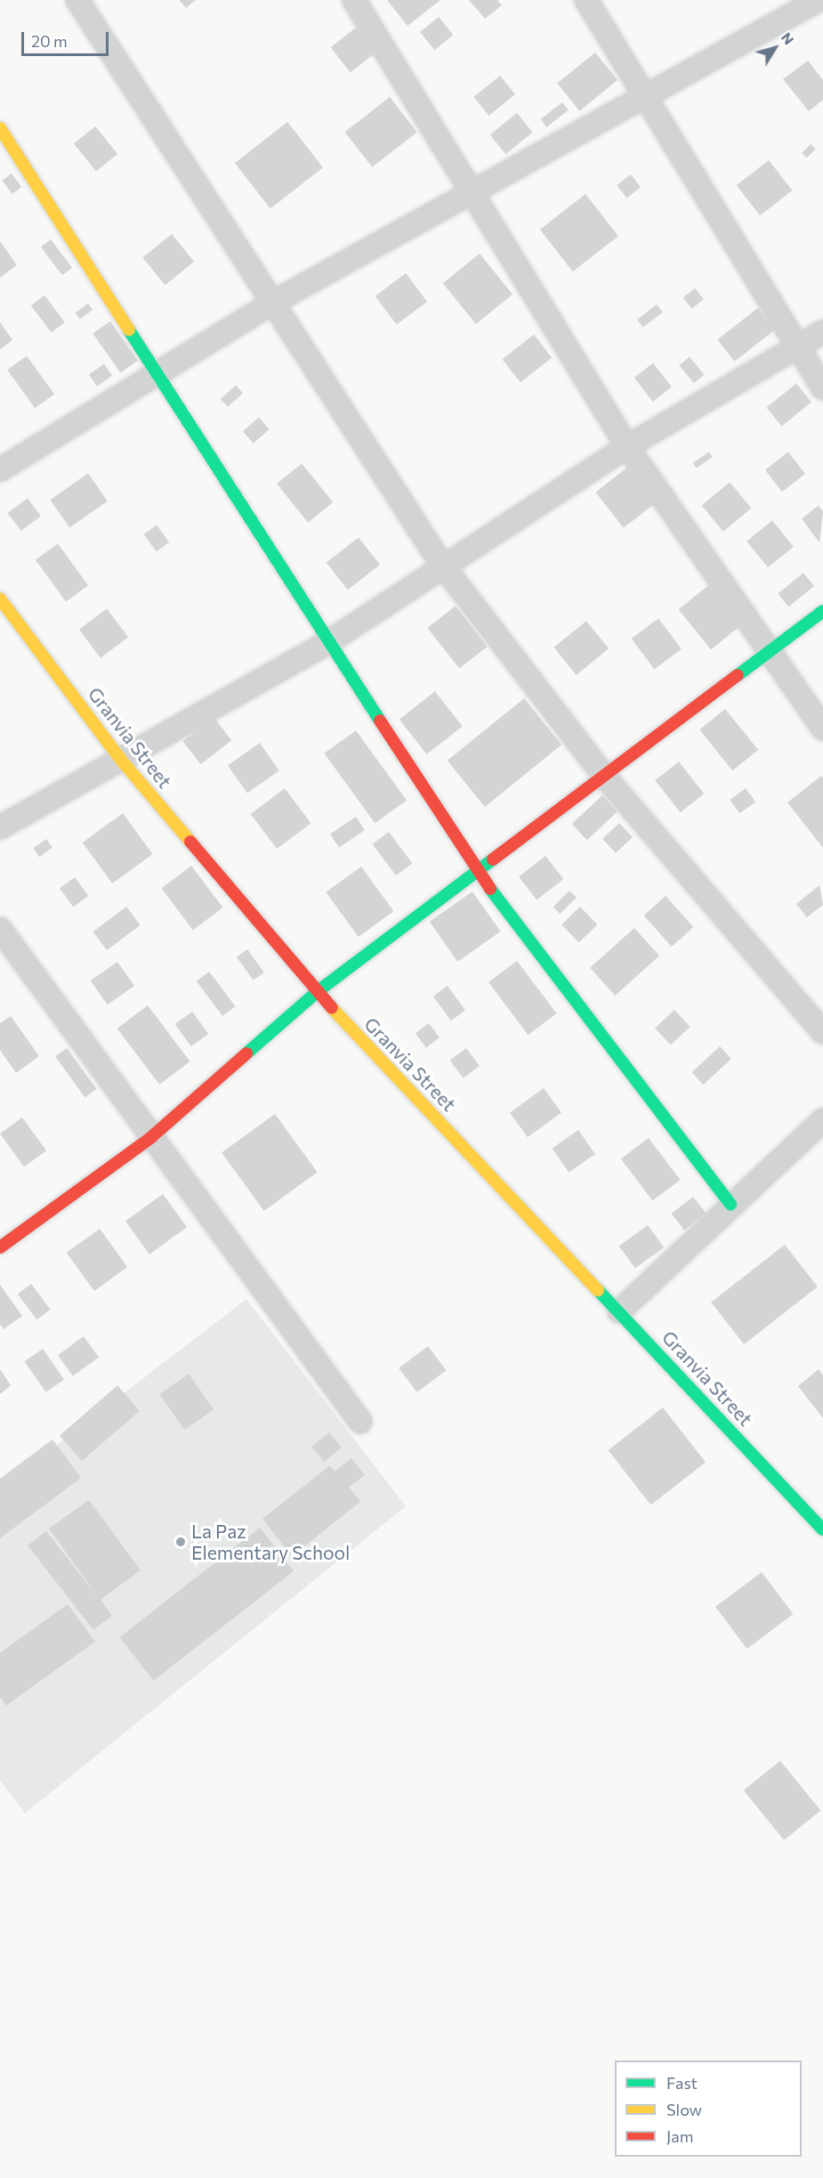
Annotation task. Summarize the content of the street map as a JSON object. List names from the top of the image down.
{
  "streets": {
    "street": ["Granvia Street"]
  },
  "places": ["La Paz Elementary School"],
  "legend": ["Fast", "Slow", "Jam"],
  "scale_bar": "20 m",
  "north": "top right"
}
